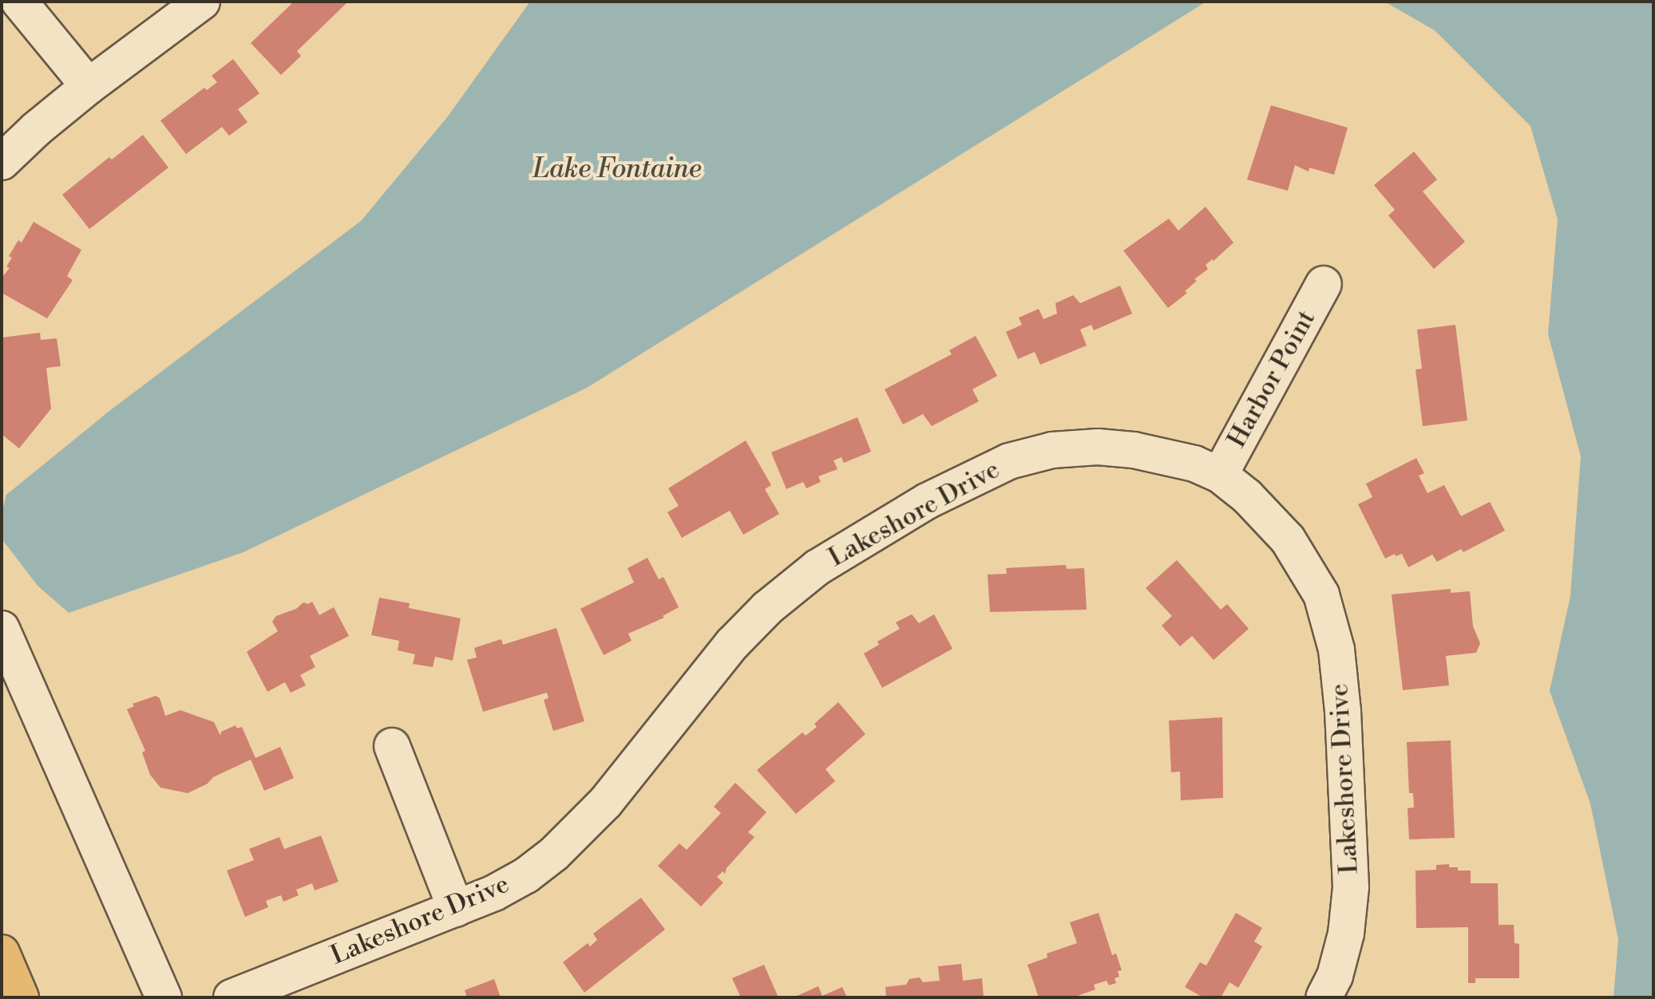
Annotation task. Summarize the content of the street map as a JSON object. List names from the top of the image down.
{
  "streets": {
    "street": ["Harbor Point", "Lakeshore Drive"]
  },
  "crossings": [
    ["Harbor Point", "Lakeshore Drive"]
  ],
  "water": ["Lake Fontaine"]
}
